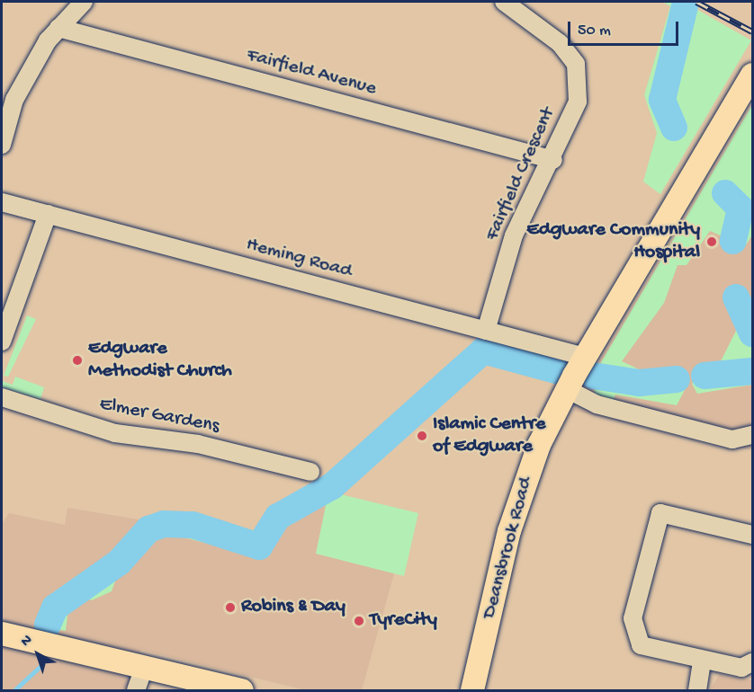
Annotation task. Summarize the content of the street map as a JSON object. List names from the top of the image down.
{
  "streets": {
    "main road": ["Deansbrook Road"],
    "street": [
      "Fairfield Avenue",
      "Fairfield Crescent",
      "Heming Road",
      "Elmer Gardens"
    ]
  },
  "crossings": [
    ["Fairfield Avenue", "Fairfield Crescent"],
    ["Fairfield Crescent", "Heming Road"],
    ["Heming Road", "Deansbrook Road"]
  ],
  "places": [
    "Edgware Community Hospital",
    "Edgware Methodist Church",
    "Islamic Centre of Edgware",
    "Robins & Day",
    "TyreCity"
  ],
  "scale_bar": "50 m",
  "north": "top left"
}
